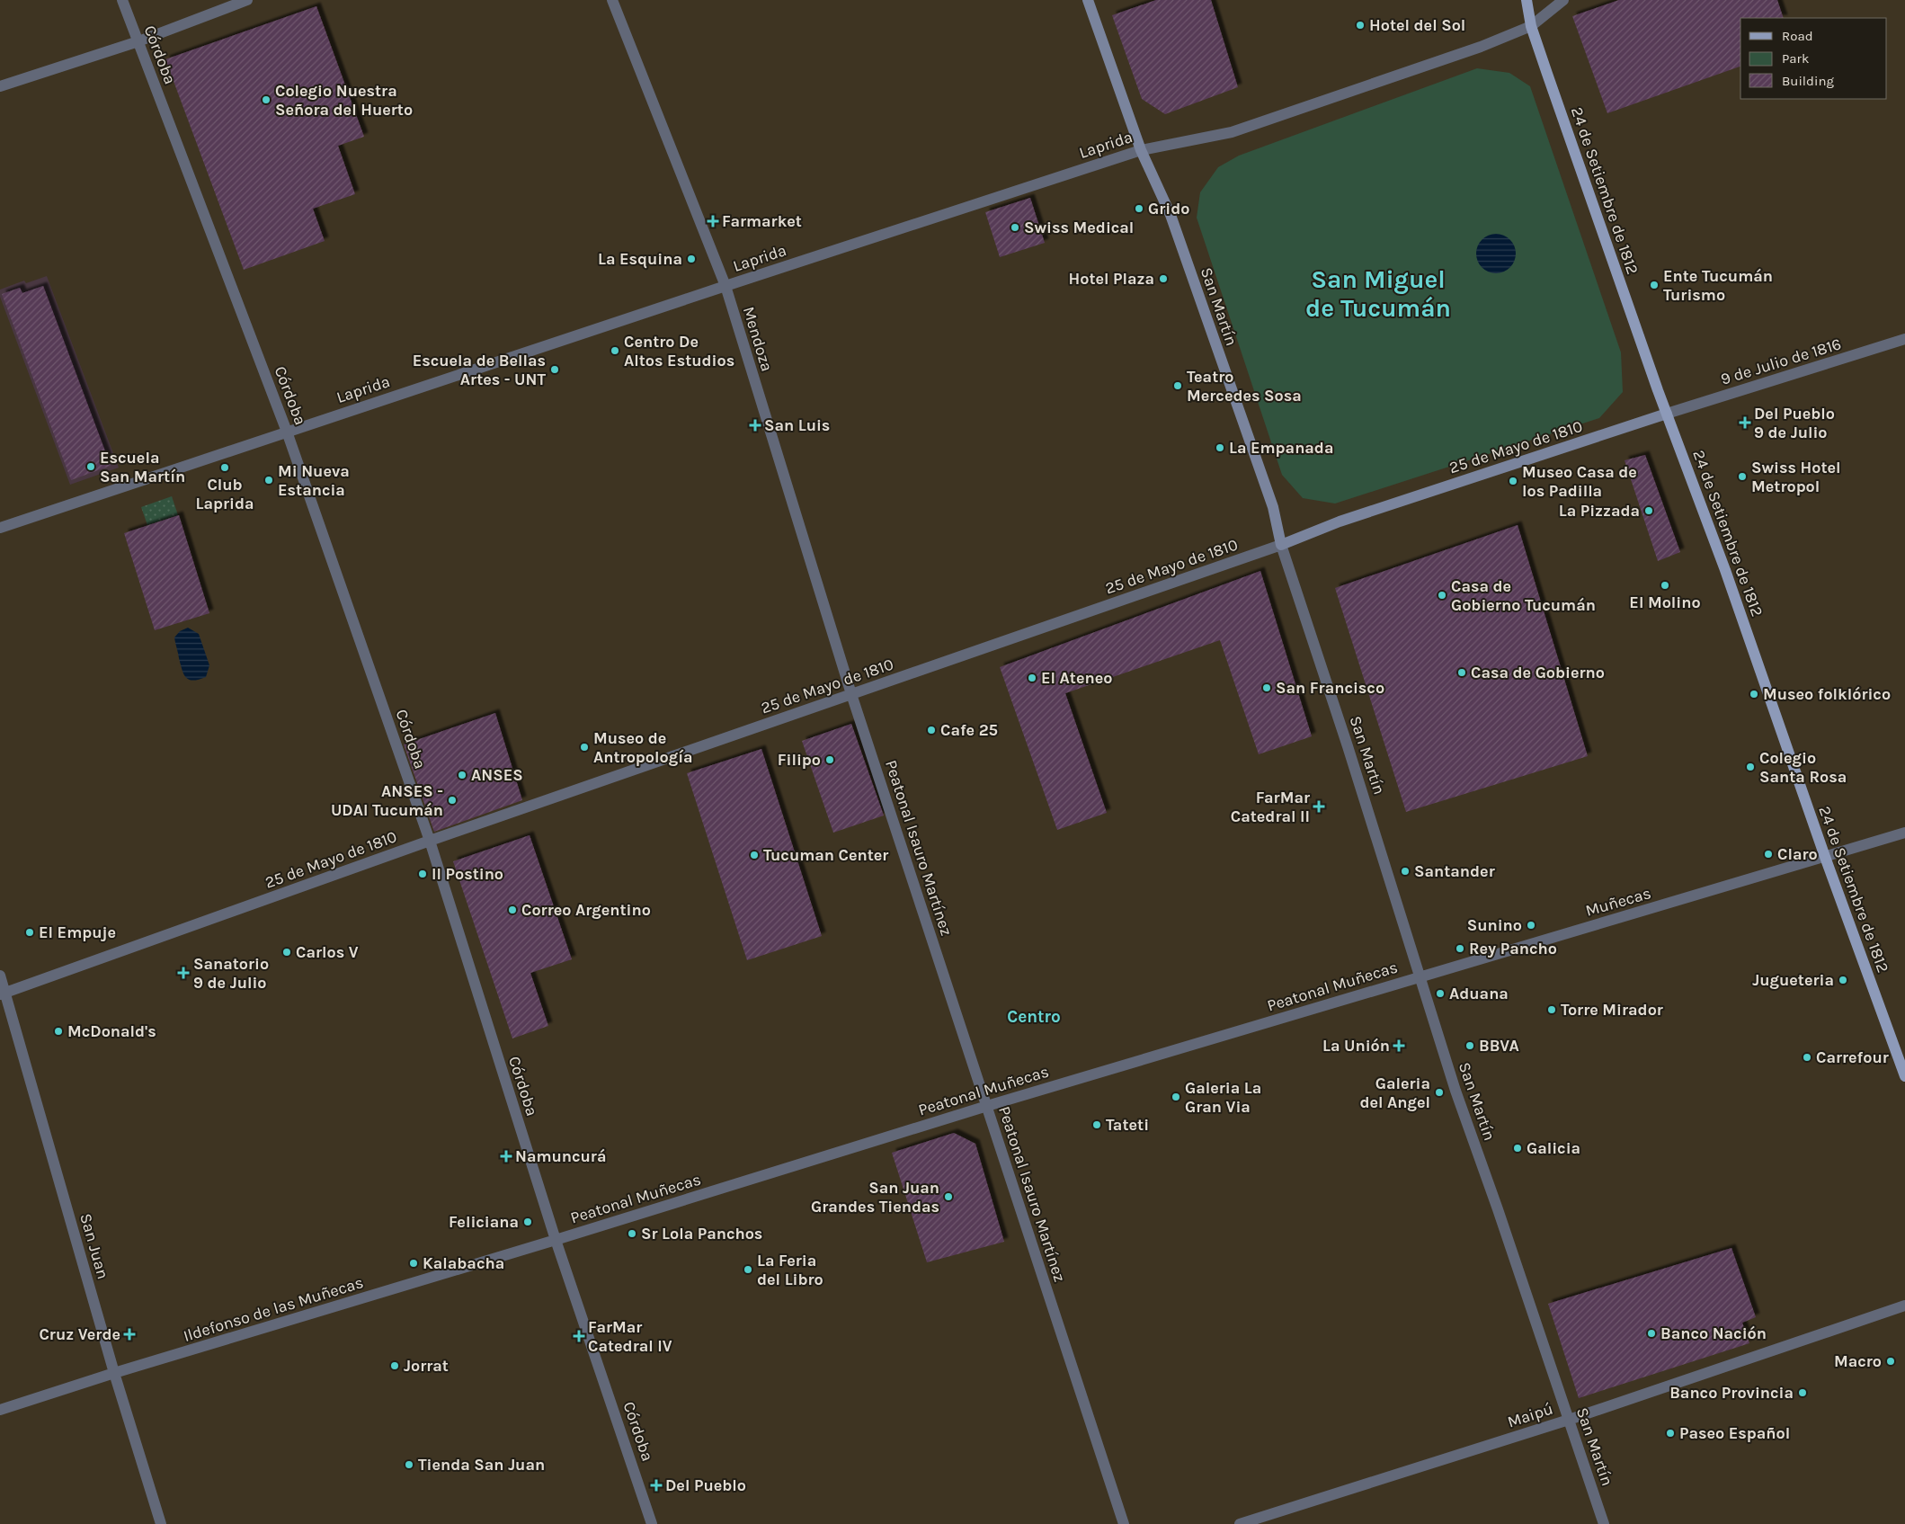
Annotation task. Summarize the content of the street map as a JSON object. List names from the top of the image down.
{
  "streets": {
    "main road": ["24 de Setiembre de 1812", "San Martín", "25 de Mayo de 1810"],
    "street": [
      "Córdoba",
      "Laprida",
      "Mendoza",
      "9 de Julio de 1816",
      "Peatonal Isauro Martínez",
      "Muñecas",
      "Peatonal Muñecas",
      "San Juan",
      "Ildefonso de las Muñecas",
      "Maipú"
    ]
  },
  "crossings": [
    ["Córdoba", "Laprida"],
    ["Córdoba", "25 de Mayo de 1810"],
    ["Córdoba", "Peatonal Muñecas"],
    ["Córdoba", "Ildefonso de las Muñecas"],
    ["Laprida", "24 de Setiembre de 1812"],
    ["Laprida", "San Martín"],
    ["Laprida", "Mendoza"],
    ["24 de Setiembre de 1812", "9 de Julio de 1816"],
    ["24 de Setiembre de 1812", "25 de Mayo de 1810"],
    ["24 de Setiembre de 1812", "Muñecas"],
    ["San Martín", "25 de Mayo de 1810"],
    ["San Martín", "Muñecas"],
    ["San Martín", "Peatonal Muñecas"],
    ["San Martín", "Maipú"],
    ["Mendoza", "25 de Mayo de 1810"],
    ["Mendoza", "Peatonal Isauro Martínez"],
    ["9 de Julio de 1816", "25 de Mayo de 1810"],
    ["25 de Mayo de 1810", "Peatonal Isauro Martínez"],
    ["25 de Mayo de 1810", "San Juan"],
    ["Peatonal Isauro Martínez", "Peatonal Muñecas"],
    ["Muñecas", "Peatonal Muñecas"],
    ["Peatonal Muñecas", "Ildefonso de las Muñecas"],
    ["San Juan", "Ildefonso de las Muñecas"]
  ],
  "districts": ["San Miguel de Tucumán", "Centro"],
  "places": {
    "other": [
      "Hotel del Sol",
      "Colegio Nuestra Señora del Huerto",
      "Grido",
      "Swiss Medical",
      "La Esquina",
      "Hotel Plaza",
      "Ente Tucumán Turismo",
      "Centro De Altos Estudios",
      "Escuela de Bellas Artes - UNT",
      "Teatro Mercedes Sosa",
      "La Empanada",
      "Escuela San Martín",
      "Club Laprida",
      "Swiss Hotel Metropol",
      "Mi Nueva Estancia",
      "Museo Casa de los Padilla",
      "La Pizzada",
      "El Molino",
      "Casa de Gobierno Tucumán",
      "Casa de Gobierno",
      "El Ateneo",
      "San Francisco",
      "Museo folklórico",
      "Cafe 25",
      "Museo de Antropología",
      "Filipo",
      "Colegio Santa Rosa",
      "ANSES",
      "ANSES - UDAI Tucumán",
      "Claro",
      "Tucuman Center",
      "Santander",
      "Il Postino",
      "Correo Argentino",
      "Sunino",
      "El Empuje",
      "Rey Pancho",
      "Carlos V",
      "Jugueteria",
      "Aduana",
      "Torre Mirador",
      "McDonald's",
      "BBVA",
      "Carrefour",
      "Galeria del Angel",
      "Galeria La Gran Via",
      "Tateti",
      "Galicia",
      "San Juan Grandes Tiendas",
      "Feliciana",
      "Sr Lola Panchos",
      "Kalabacha",
      "La Feria del Libro",
      "Banco Nación",
      "Macro",
      "Jorrat",
      "Banco Provincia",
      "Paseo Español",
      "Tienda San Juan"
    ],
    "health": [
      "Farmarket",
      "Del Pueblo 9 de Julio",
      "San Luis",
      "FarMar Catedral II",
      "Sanatorio 9 de Julio",
      "La Unión",
      "Namuncurá",
      "Cruz Verde",
      "FarMar Catedral IV",
      "Del Pueblo"
    ]
  },
  "legend": ["Road", "Park", "Building"]
}
